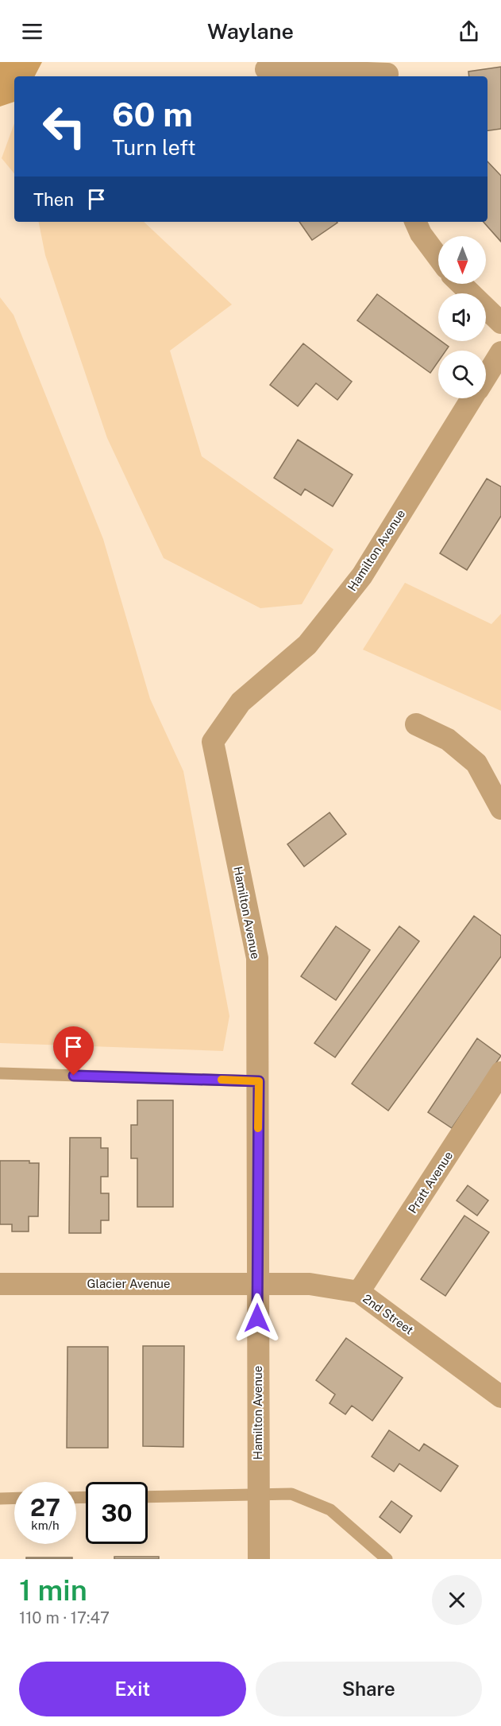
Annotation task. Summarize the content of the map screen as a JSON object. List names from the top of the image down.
{
  "streets": {
    "street": [
      "Hamilton Avenue",
      "Pratt Avenue",
      "Glacier Avenue",
      "2nd Street"
    ]
  },
  "crossings": [
    ["Hamilton Avenue", "Glacier Avenue"],
    ["Hamilton Avenue", "2nd Street"],
    ["Pratt Avenue", "2nd Street"],
    ["Glacier Avenue", "2nd Street"]
  ],
  "north": "bottom",
  "page": {
    "header": "Waylane",
    "turn": ["60 m", "Turn left"],
    "then": "Then",
    "speed": "27 km/h",
    "limit": "30",
    "heading": ["1 min", "110 m · 17:47"],
    "buttons": ["Exit", "Share"]
  }
}
